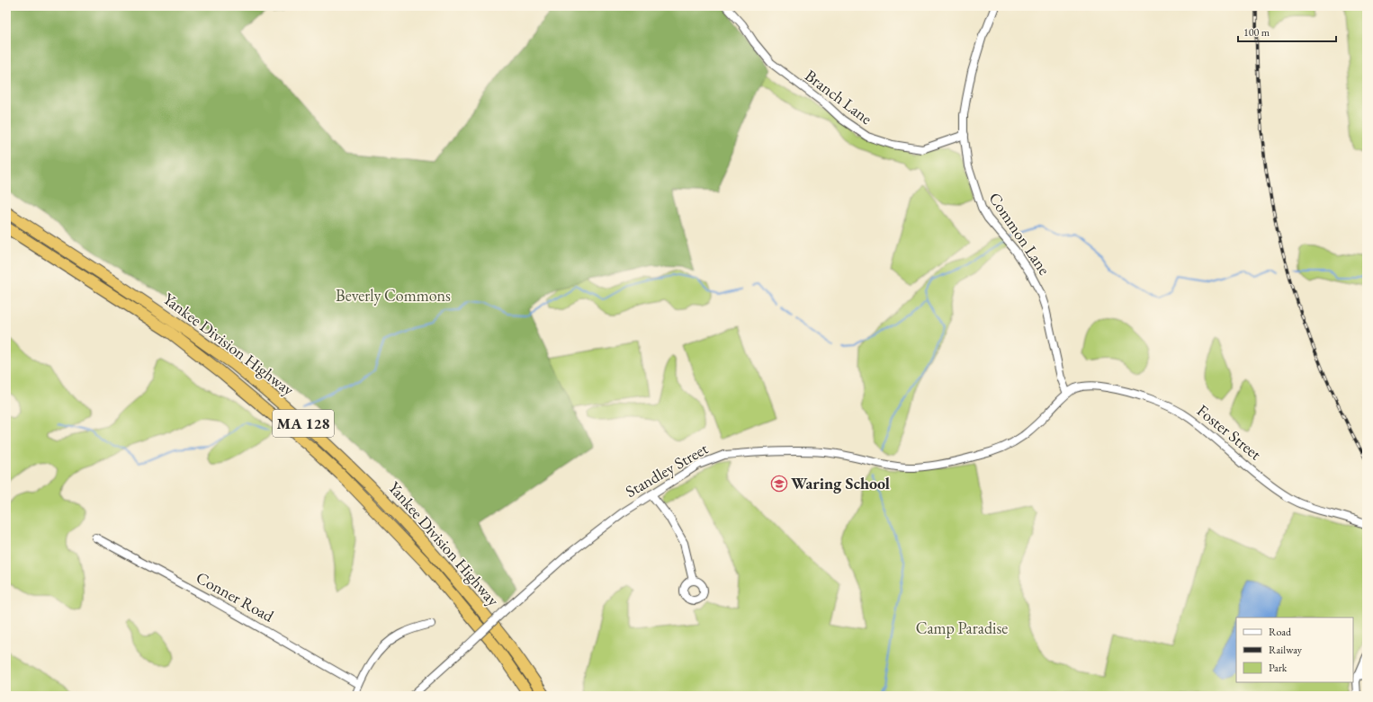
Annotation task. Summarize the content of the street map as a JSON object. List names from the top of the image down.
{
  "streets": {
    "highway": ["Yankee Division Highway", "MA 128"],
    "street": [
      "Branch Lane",
      "Common Lane",
      "Foster Street",
      "Standley Street",
      "Conner Road"
    ]
  },
  "crossings": [
    ["Branch Lane", "Common Lane"],
    ["Common Lane", "Foster Street"],
    ["Common Lane", "Standley Street"],
    ["Foster Street", "Standley Street"]
  ],
  "parks": ["Beverly Commons", "Camp Paradise"],
  "places": {
    "school or university": ["Waring School"]
  },
  "legend": ["Road", "Railway", "Park"],
  "scale_bar": "100 m"
}
